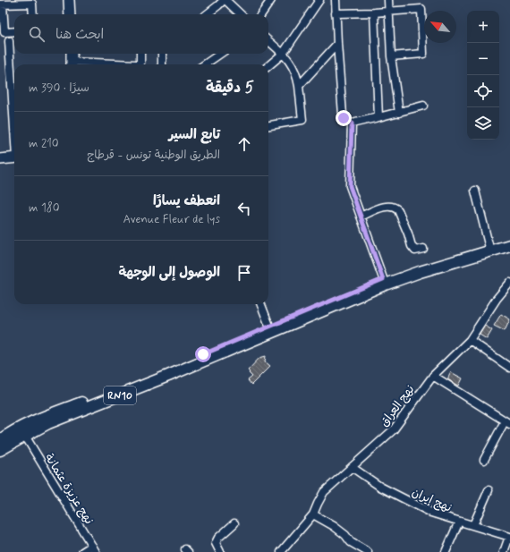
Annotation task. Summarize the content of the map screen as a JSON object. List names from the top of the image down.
{
  "streets": {
    "main road": ["RN10"],
    "street": ["نهج العراق", "نهج عزيزة عثمانة", "نهج إيران"]
  },
  "crossings": [
    ["RN10", "نهج عزيزة عثمانة"],
    ["نهج العراق", "نهج إيران"]
  ],
  "north": "top left",
  "page": {
    "map_buttons": ["+", "−"],
    "search": "ابحث هنا",
    "heading": ["5 دقيقة", "سيرًا · 390 m"],
    "list": [
      ["تابع السير", "الطريق الوطنية تونس - قرطاج", "210 m"],
      ["انعطف يسارًا", "Avenue Fleur de lys", "180 m"],
      "الوصول إلى الوجهة"
    ]
  }
}
